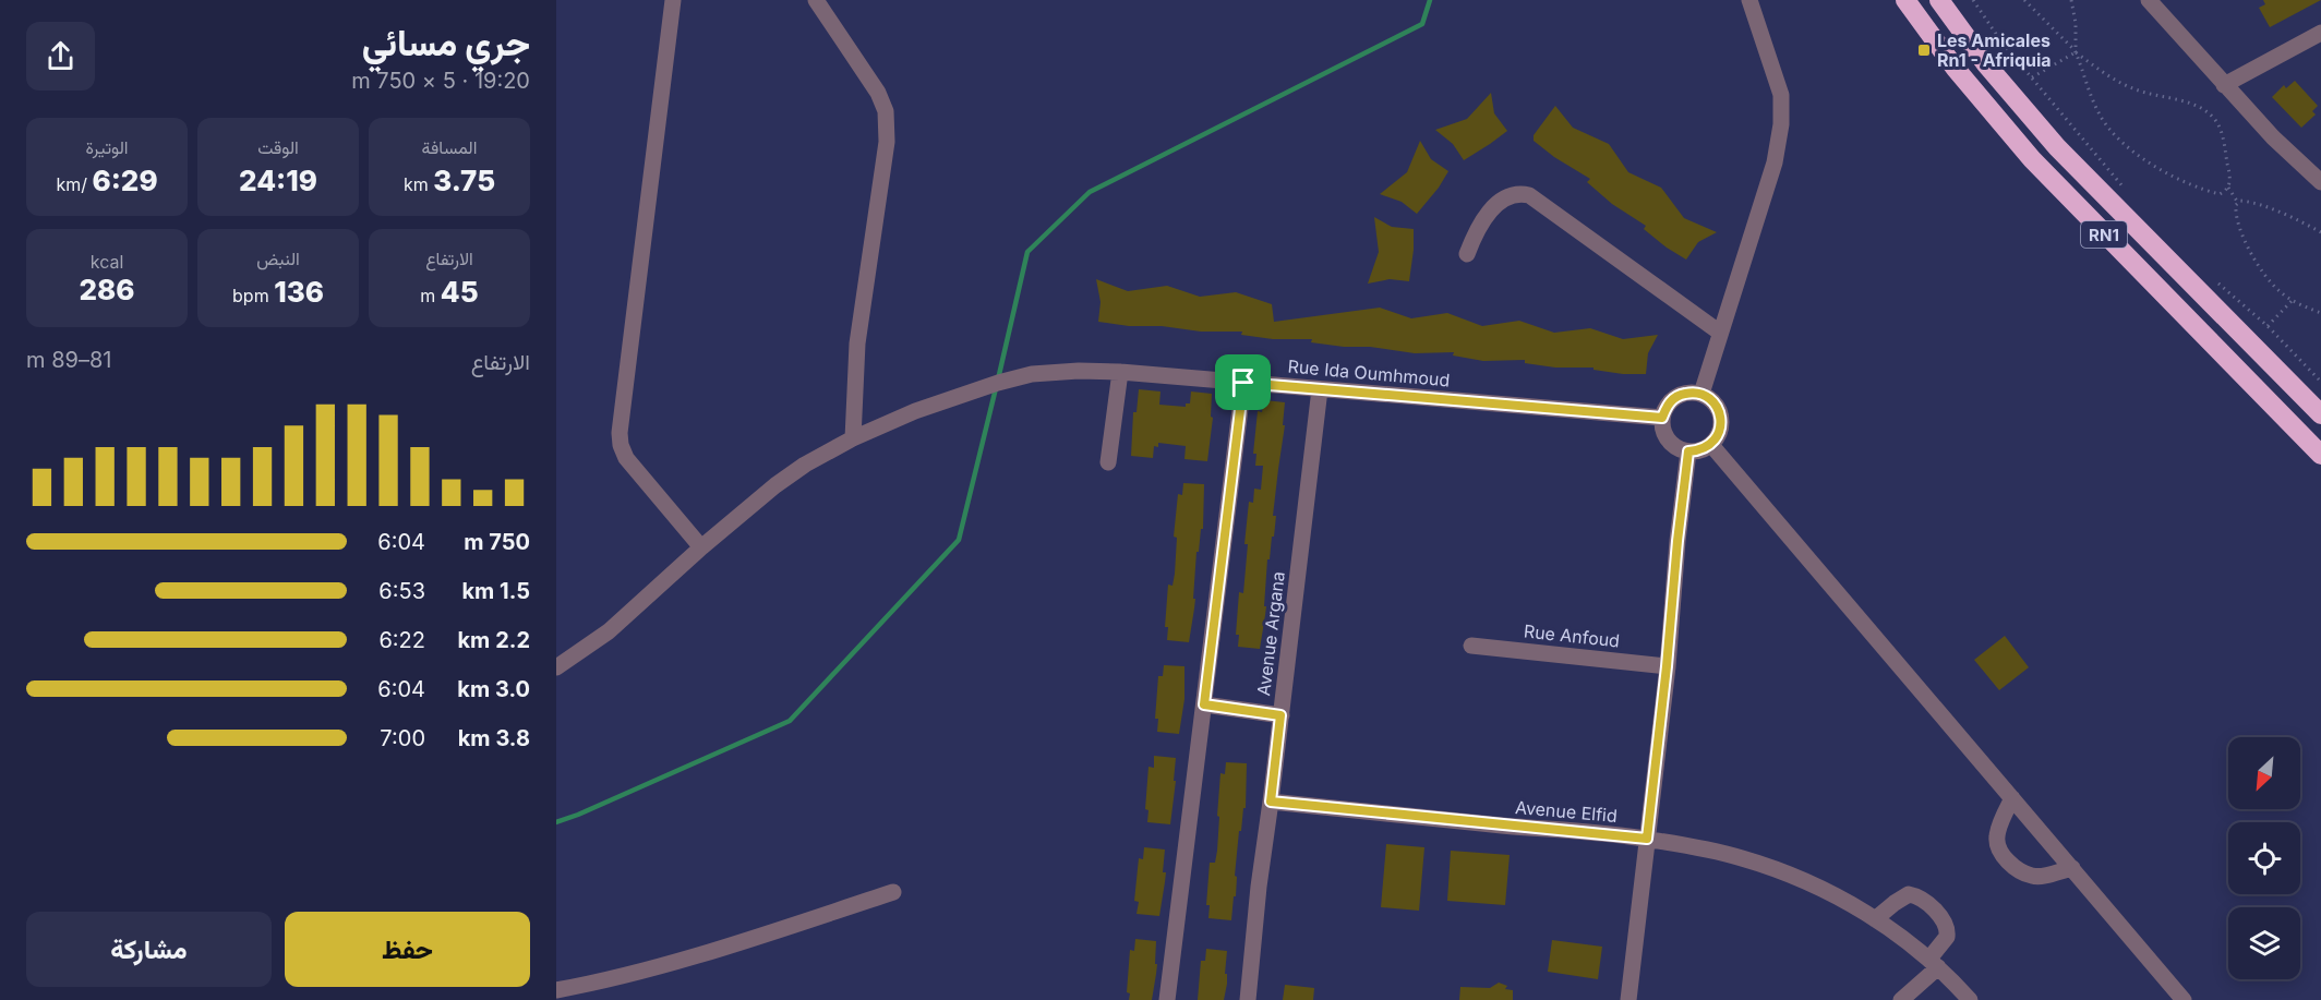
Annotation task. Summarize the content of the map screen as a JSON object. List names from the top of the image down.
{
  "streets": {
    "highway": ["RN1"],
    "street": [
      "Rue Ida Oumhmoud",
      "Avenue Argana",
      "Rue Anfoud",
      "Avenue Elfid"
    ]
  },
  "crossings": [
    ["Rue Ida Oumhmoud", "Avenue Argana"],
    ["Avenue Argana", "Avenue Elfid"]
  ],
  "places": {
    "transit": ["Les Amicales Rn1 - Afriquia"]
  },
  "north": "bottom left",
  "page": {
    "heading": ["جري مسائي", "19:20 · 5 × 750 m"],
    "stats": [
      ["المسافة", "3.75 km"],
      ["الوقت", "24:19"],
      ["الوتيرة", "6:29 /km"],
      ["الارتفاع", "45 m"],
      ["النبض", "136 bpm"],
      ["kcal", "286"]
    ],
    "chart": ["الارتفاع", "81–89 m"],
    "list": [
      {
        "name": "750 m",
        "note": "6:04"
      },
      {
        "name": "1.5 km",
        "note": "6:53"
      },
      {
        "name": "2.2 km",
        "note": "6:22"
      },
      {
        "name": "3.0 km",
        "note": "6:04"
      },
      {
        "name": "3.8 km",
        "note": "7:00"
      }
    ],
    "buttons": ["حفظ", "مشاركة"]
  }
}
